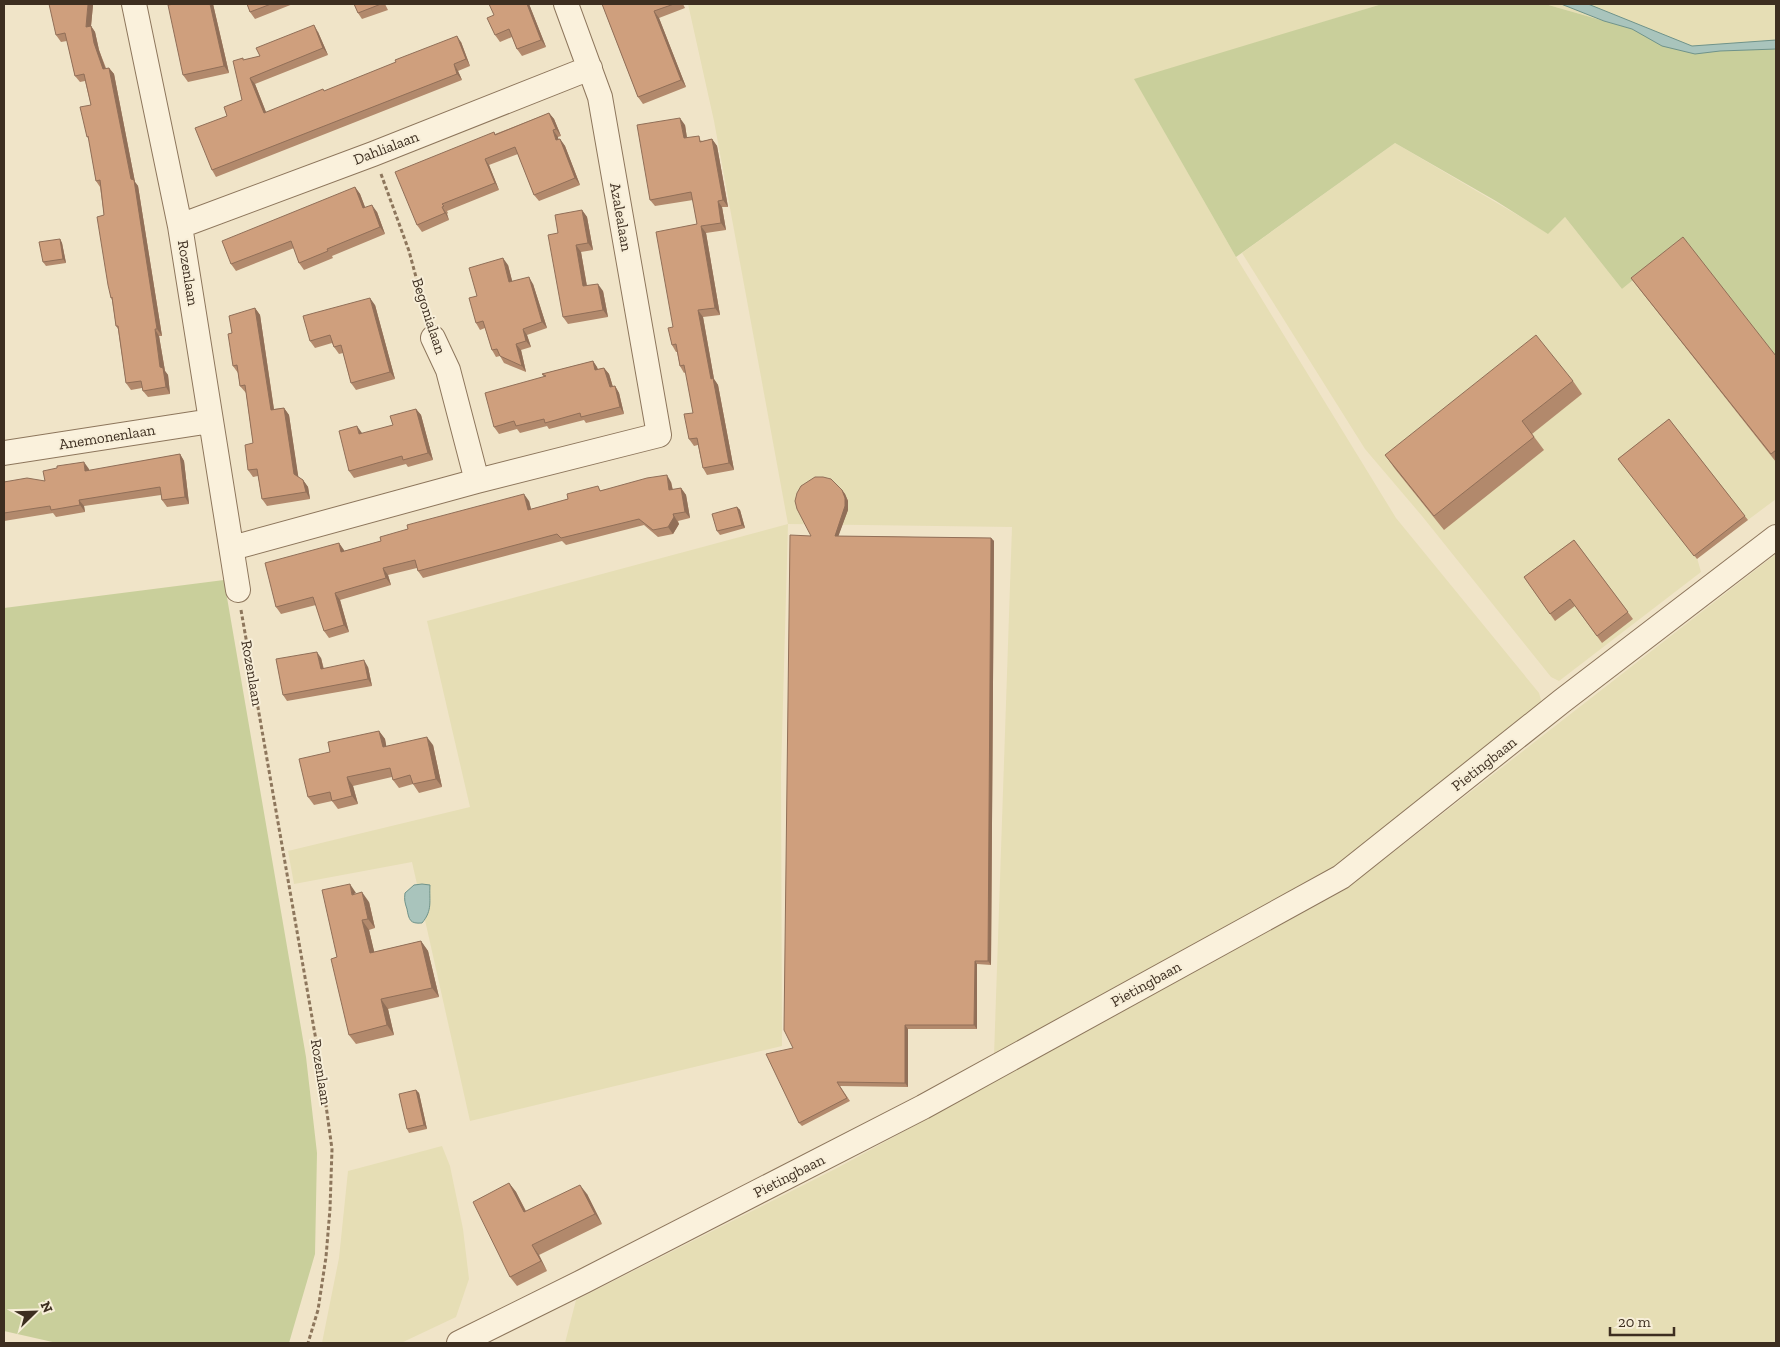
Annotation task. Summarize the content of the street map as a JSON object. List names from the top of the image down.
{
  "streets": {
    "street": [
      "Dahlialaan",
      "Azalealaan",
      "Rozenlaan",
      "Begonialaan",
      "Anemonenlaan",
      "Pietingbaan"
    ]
  },
  "crossings": [
    ["Dahlialaan", "Azalealaan"],
    ["Dahlialaan", "Rozenlaan"],
    ["Dahlialaan", "Begonialaan"],
    ["Azalealaan", "Begonialaan"],
    ["Rozenlaan", "Anemonenlaan"]
  ],
  "scale_bar": "20 m",
  "north": "top right"
}
